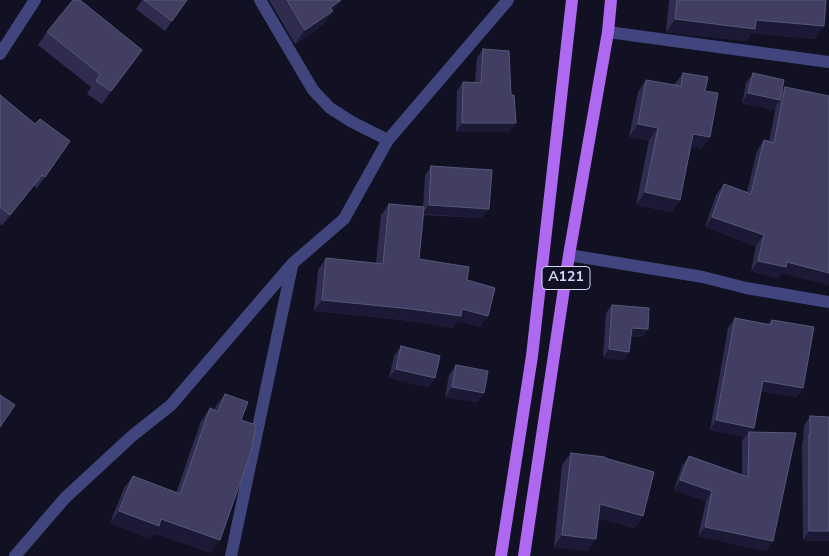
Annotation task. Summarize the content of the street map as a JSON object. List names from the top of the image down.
{
  "streets": {
    "main road": ["A121"]
  }
}
